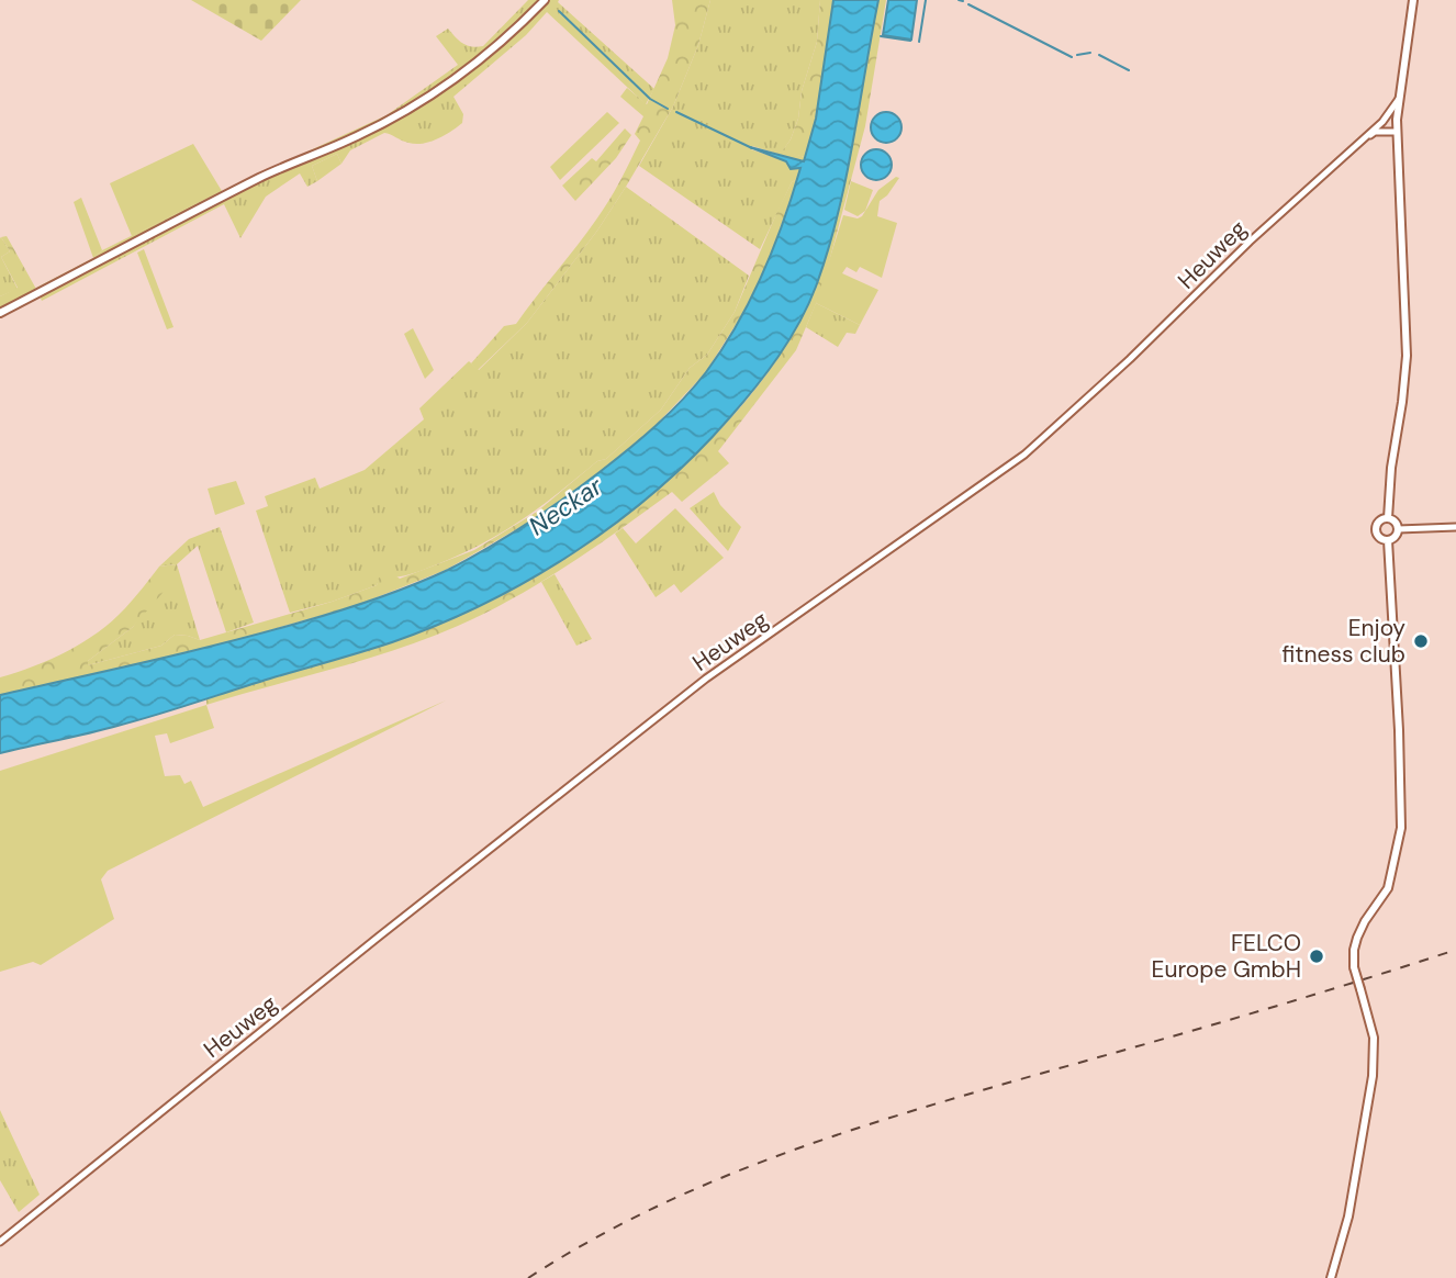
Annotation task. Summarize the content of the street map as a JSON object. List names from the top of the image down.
{
  "streets": {
    "street": ["Heuweg"]
  },
  "water": ["Neckar"],
  "places": ["Enjoy fitness club", "FELCO Europe GmbH"]
}
